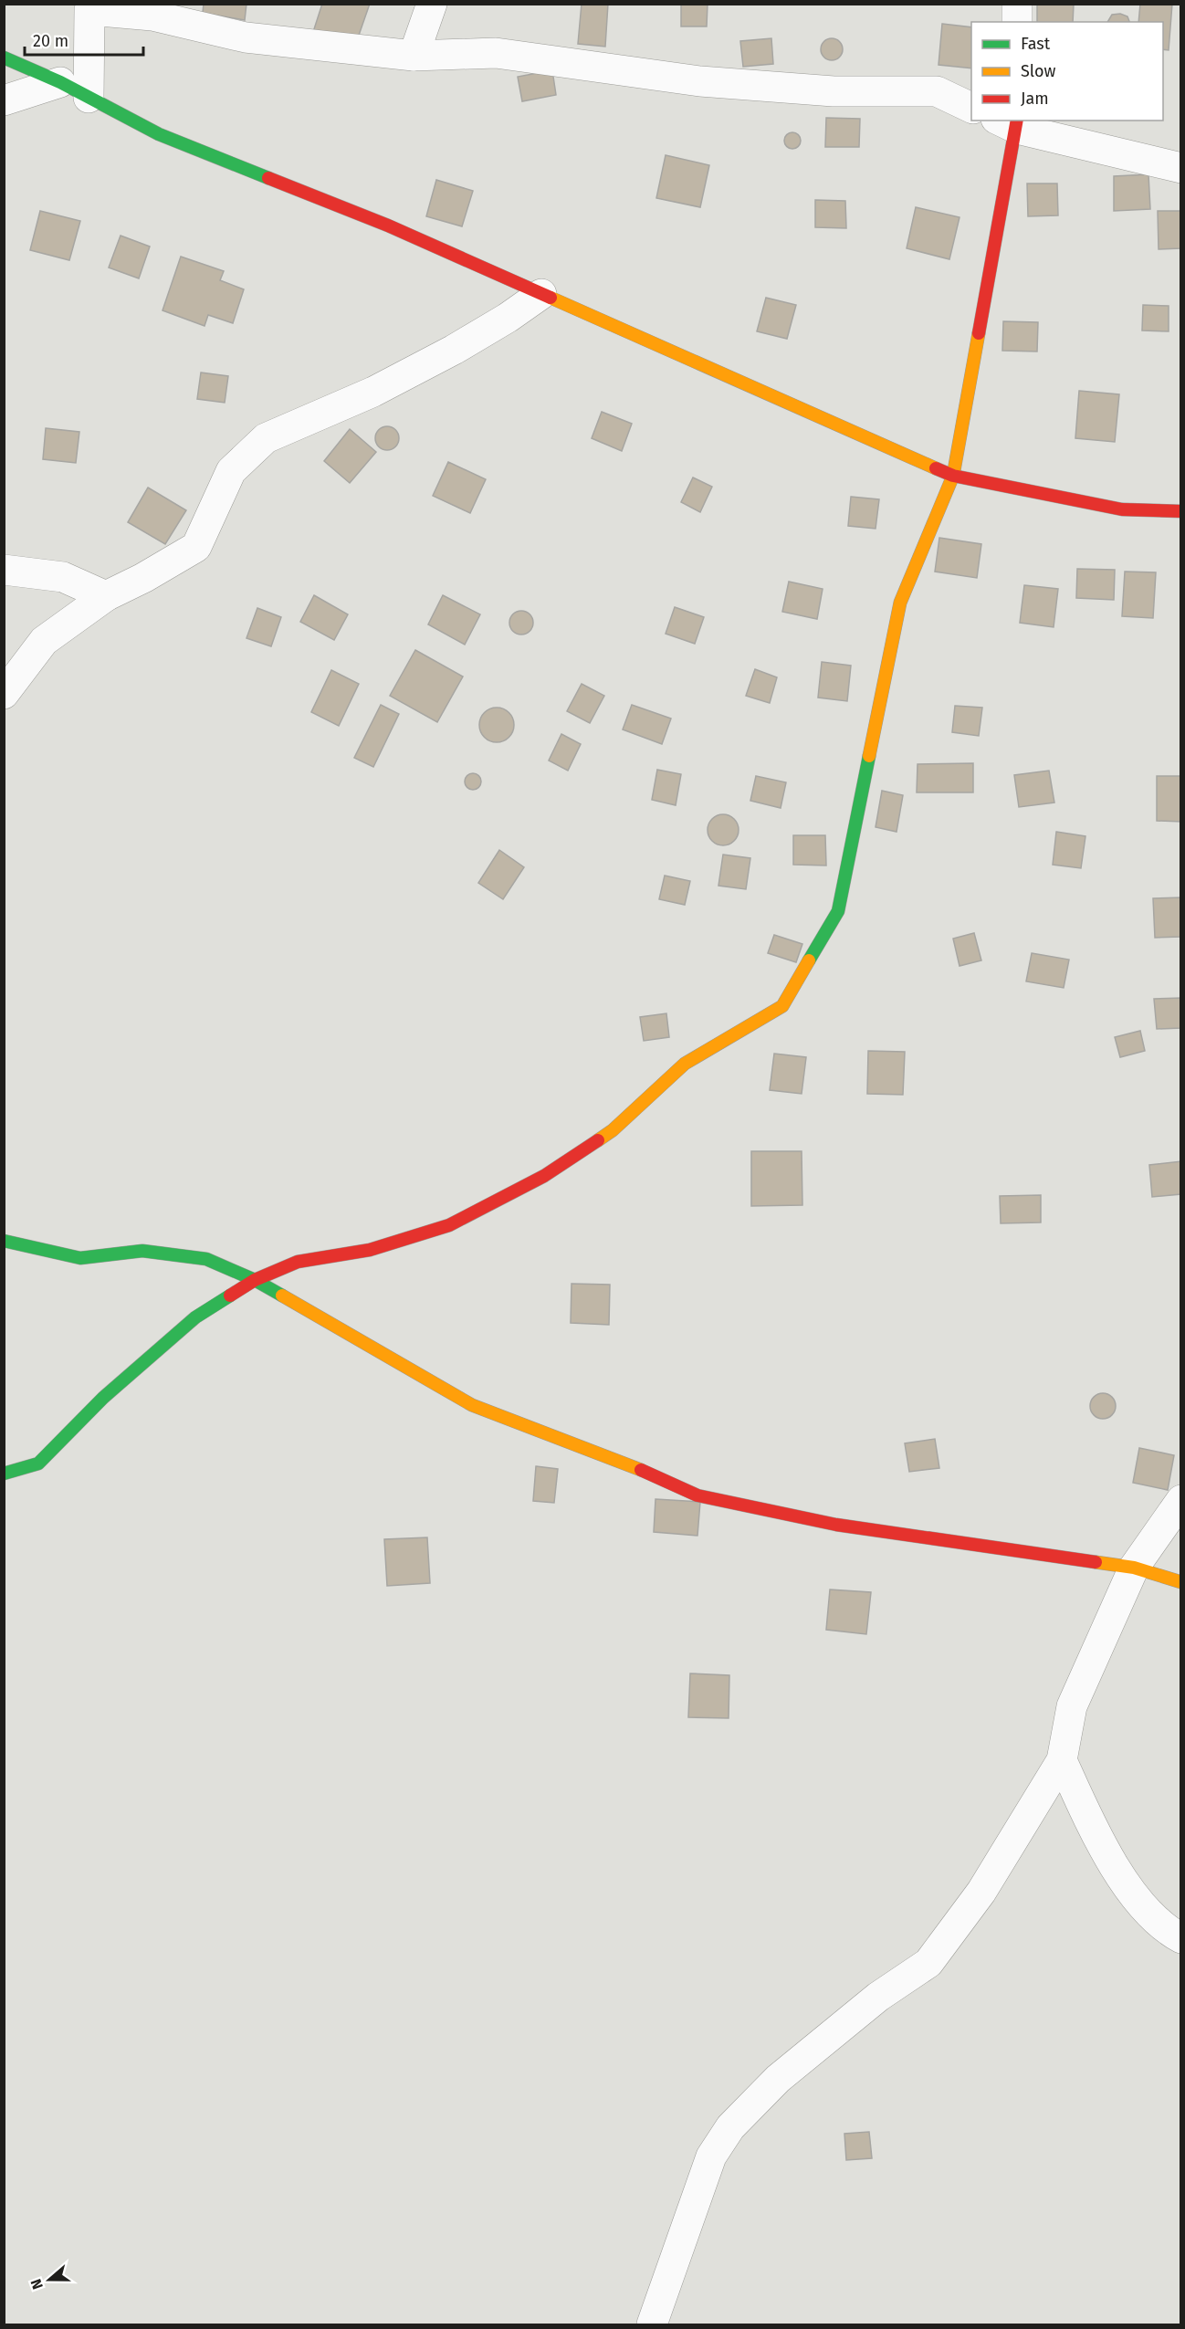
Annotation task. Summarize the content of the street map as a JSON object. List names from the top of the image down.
{
  "legend": ["Fast", "Slow", "Jam"],
  "scale_bar": "20 m",
  "north": "left"
}
